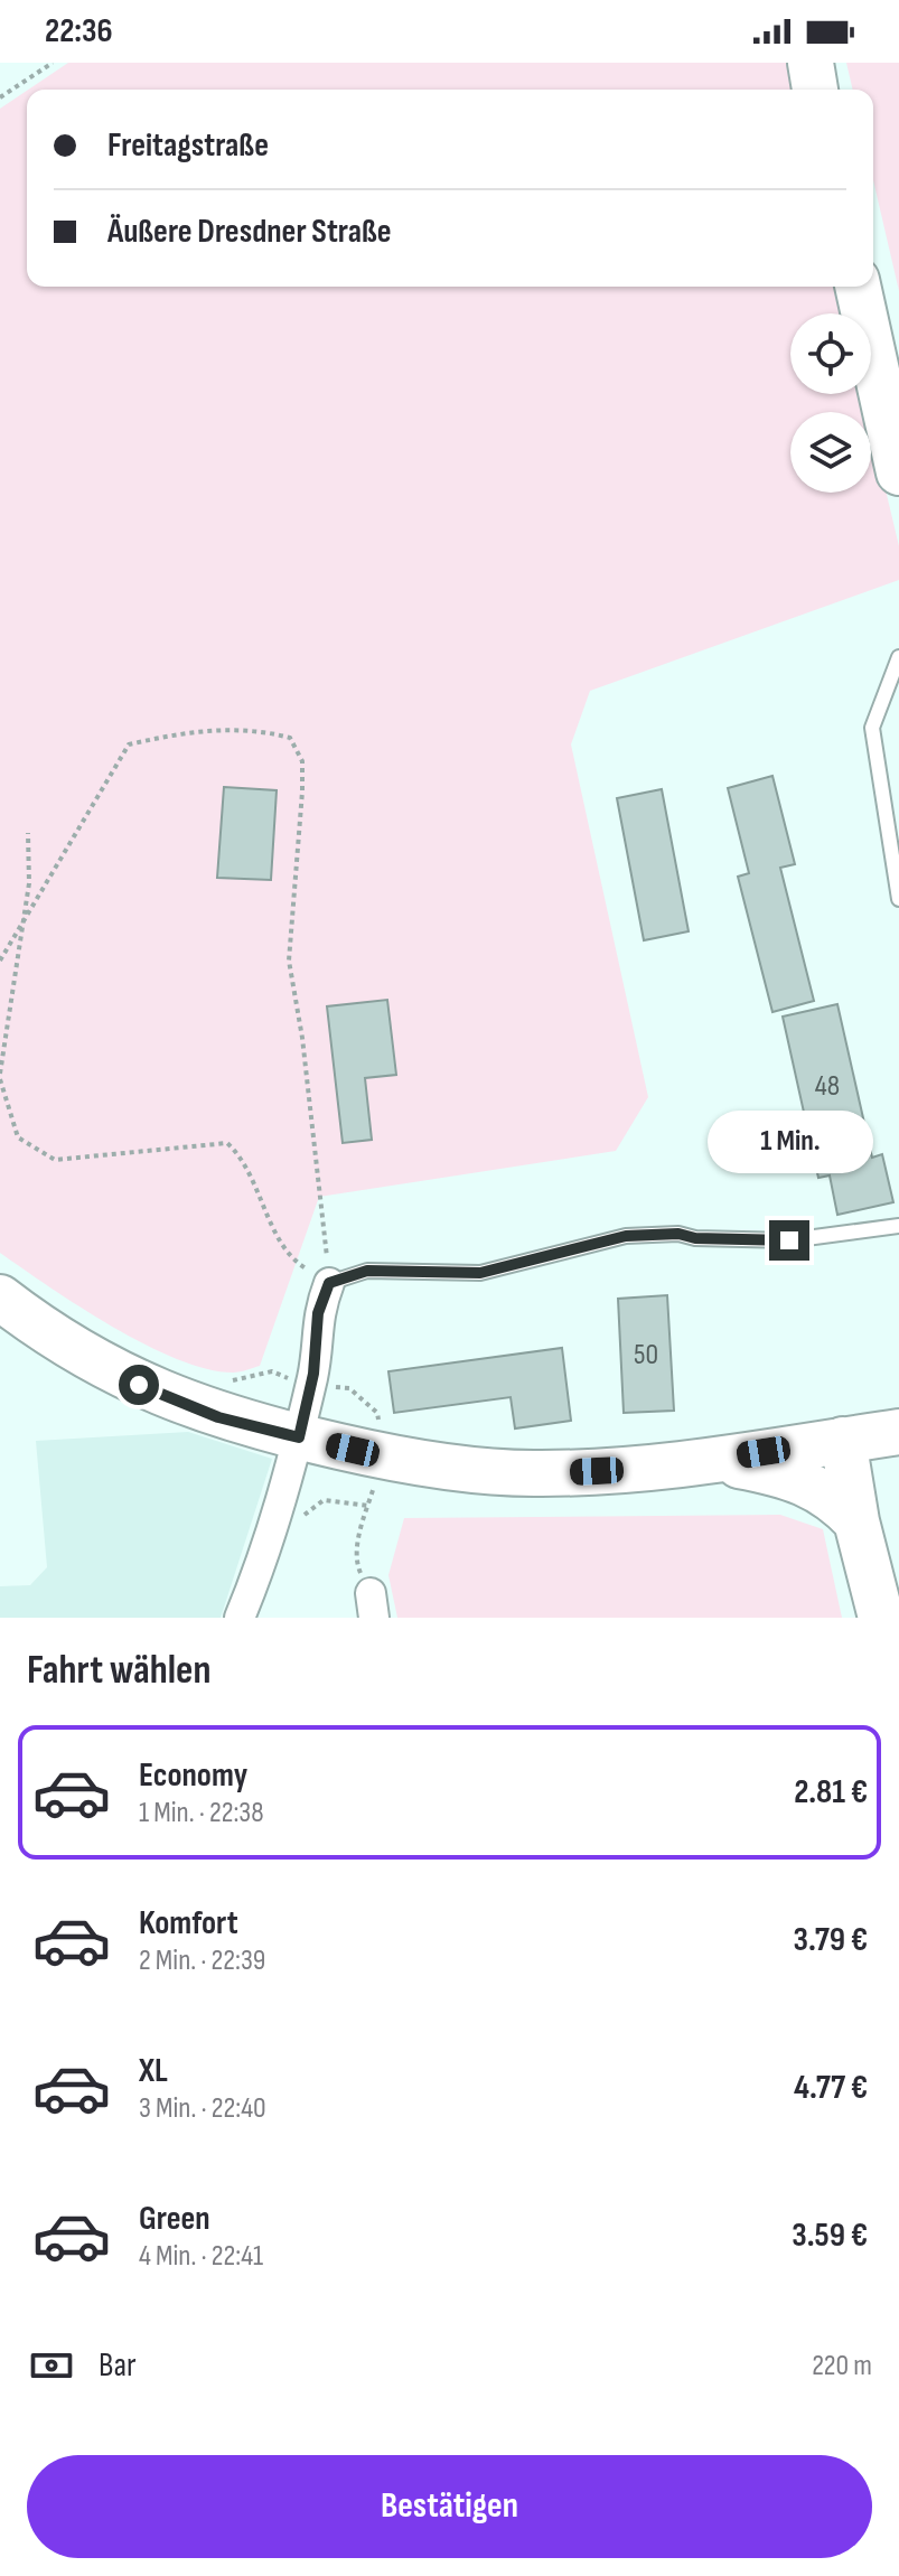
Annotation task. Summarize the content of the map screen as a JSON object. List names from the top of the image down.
{
  "house_numbers": ["48", "50"],
  "page": {
    "status": "22:36",
    "banner": ["Freitagstraße", "Äußere Dresdner Straße"],
    "bubble": "1 Min.",
    "heading": "Fahrt wählen",
    "list": [
      {
        "name": "Economy",
        "note": "1 Min. · 22:38",
        "value": "2.81 €"
      },
      {
        "name": "Komfort",
        "note": "2 Min. · 22:39",
        "value": "3.79 €"
      },
      {
        "name": "XL",
        "note": "3 Min. · 22:40",
        "value": "4.77 €"
      },
      {
        "name": "Green",
        "note": "4 Min. · 22:41",
        "value": "3.59 €"
      }
    ],
    "pay": ["Bar", "220 m"],
    "buttons": "Bestätigen"
  }
}
